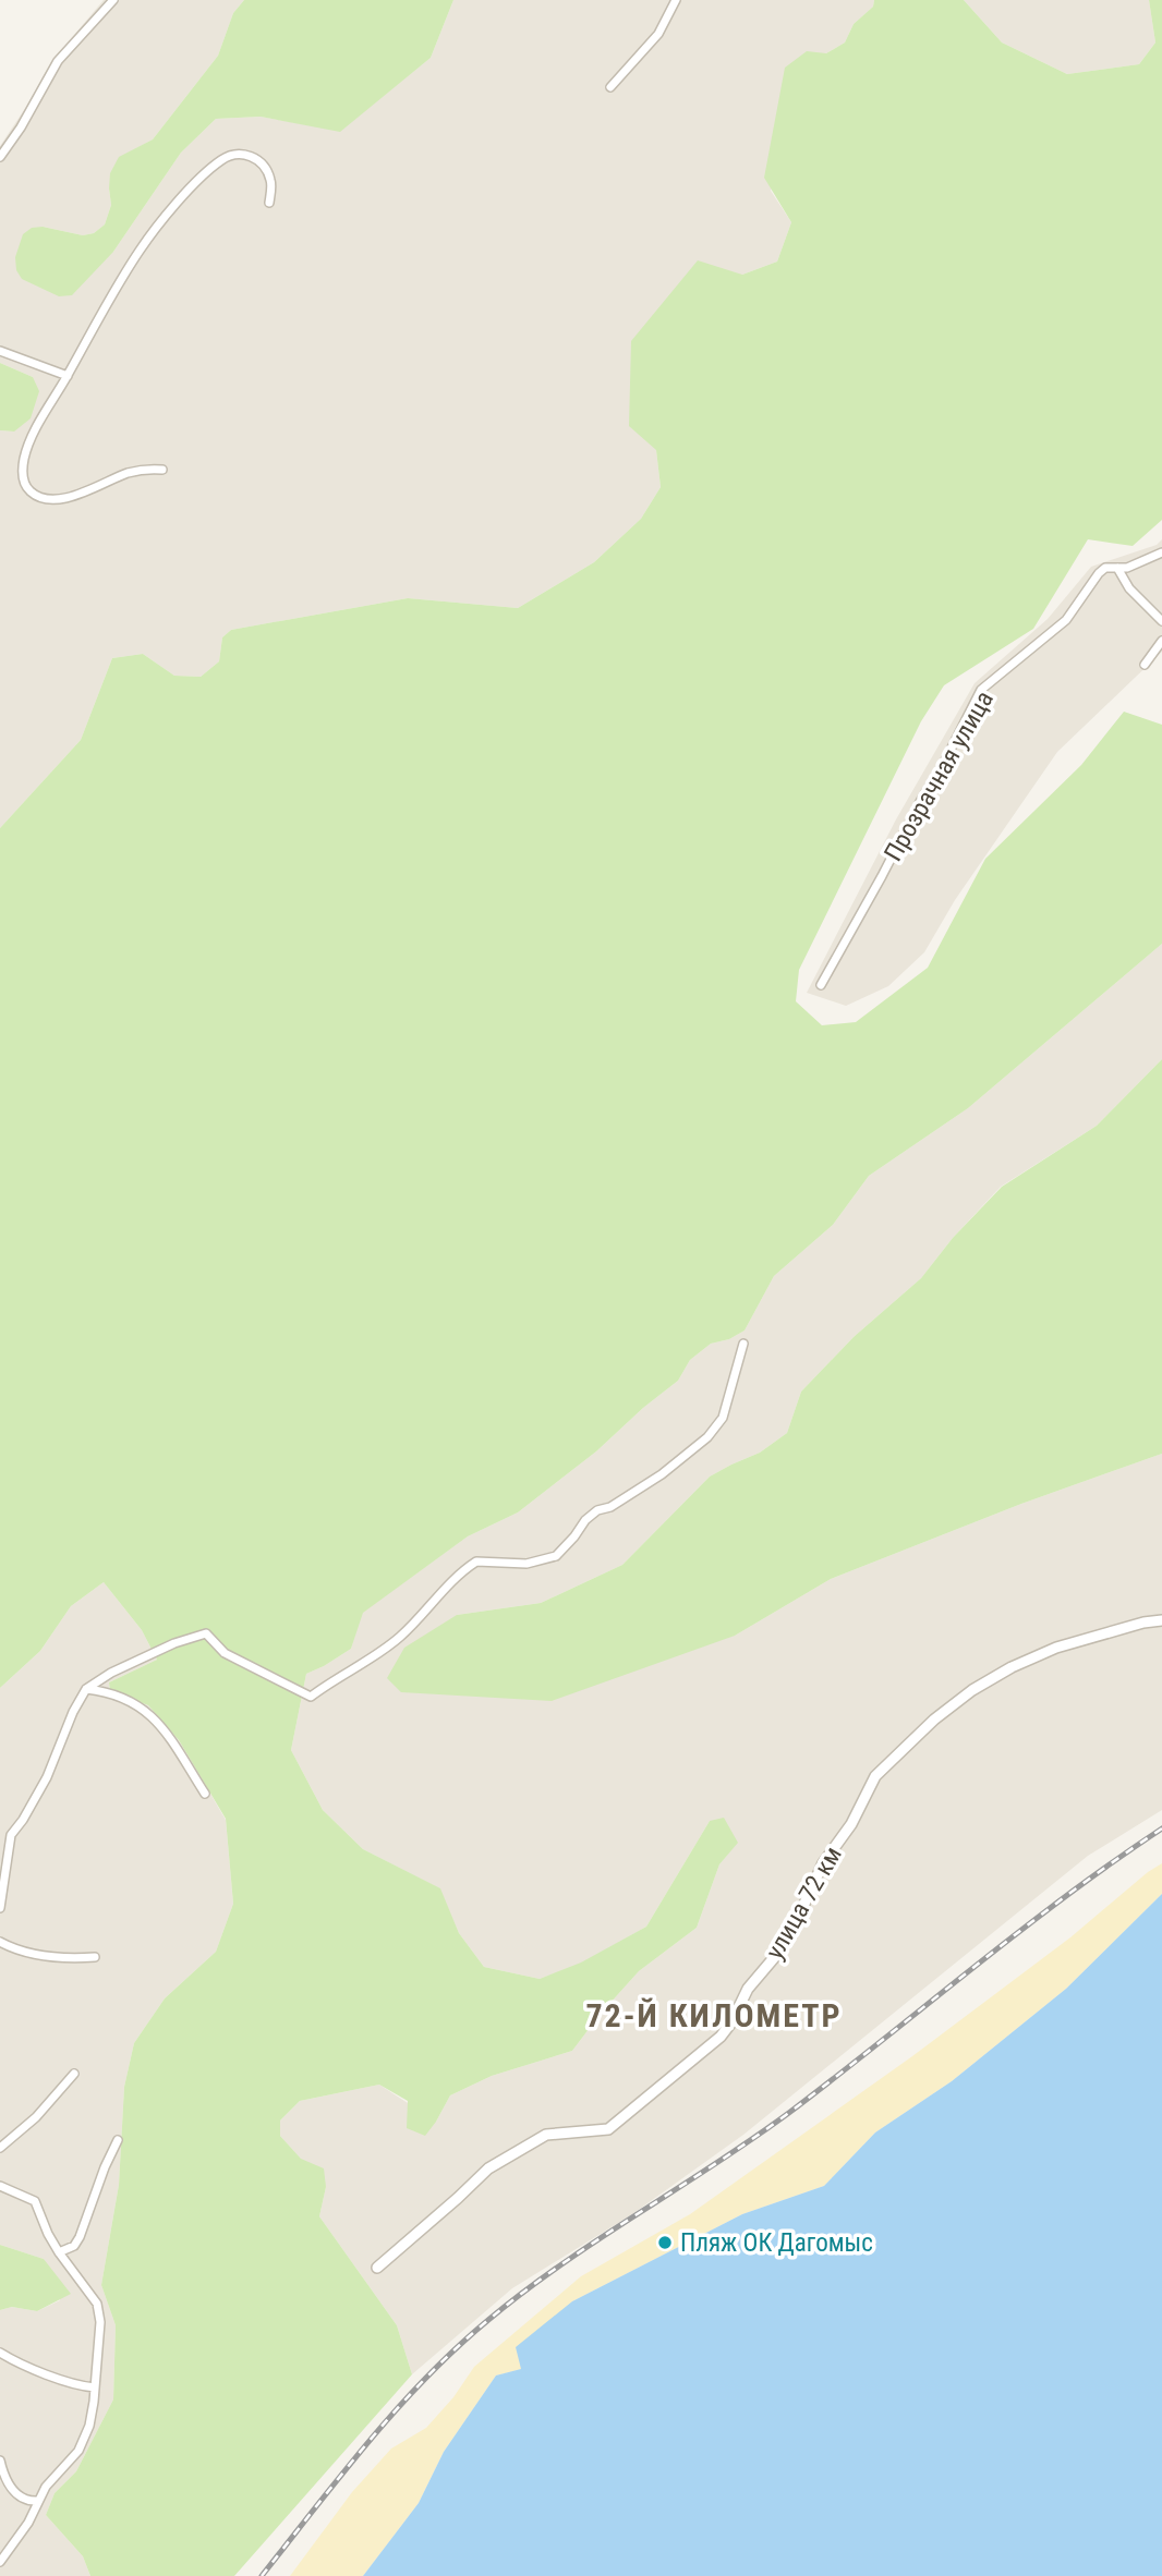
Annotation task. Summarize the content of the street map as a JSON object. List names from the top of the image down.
{
  "streets": {
    "street": ["Прозрачная улица", "улица 72 км"]
  },
  "districts": ["72-Й КИЛОМЕТР"],
  "places": ["Пляж ОК Дагомыс"]
}
